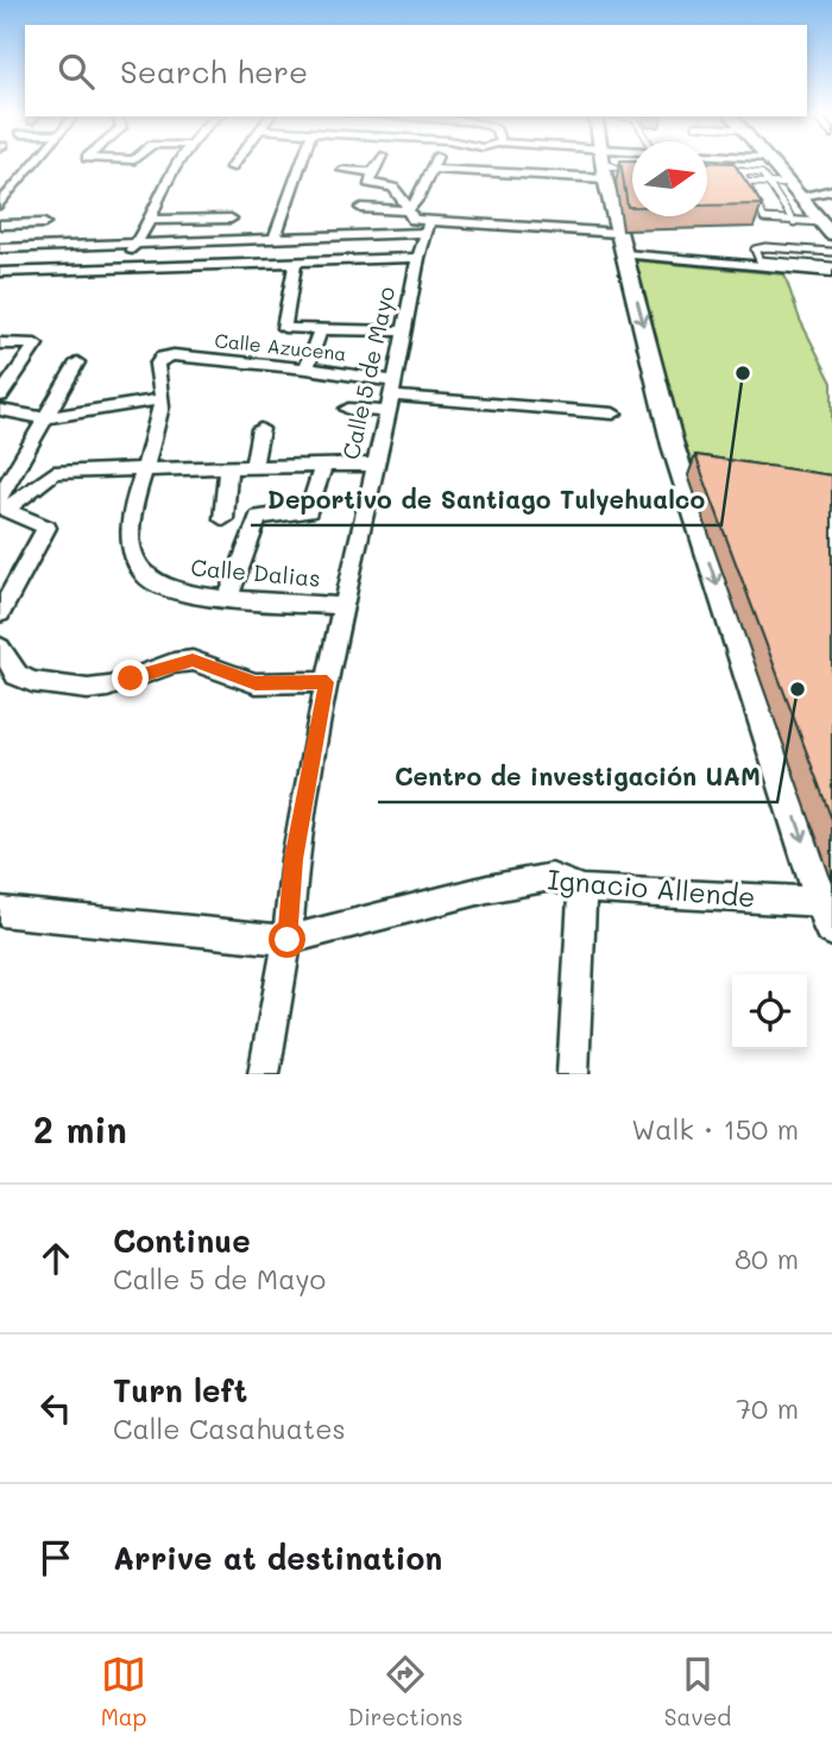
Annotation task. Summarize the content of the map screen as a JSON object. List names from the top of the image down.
{
  "streets": {
    "street": [
      "Calle Azucena",
      "Calle 5 de Mayo",
      "Calle Dalias",
      "Ignacio Allende"
    ]
  },
  "crossings": [
    ["Calle Azucena", "Calle 5 de Mayo"],
    ["Calle Azucena", "Calle Dalias"],
    ["Calle 5 de Mayo", "Calle Dalias"],
    ["Calle 5 de Mayo", "Ignacio Allende"]
  ],
  "places": ["Deportivo de Santiago Tulyehualco", "Centro de investigación UAM"],
  "north": "right",
  "page": {
    "search": "Search here",
    "heading": ["2 min", "Walk · 150 m"],
    "list": [
      ["Continue", "Calle 5 de Mayo", "80 m"],
      ["Turn left", "Calle Casahuates", "70 m"],
      "Arrive at destination"
    ],
    "nav": ["Map", "Directions", "Saved"]
  }
}
